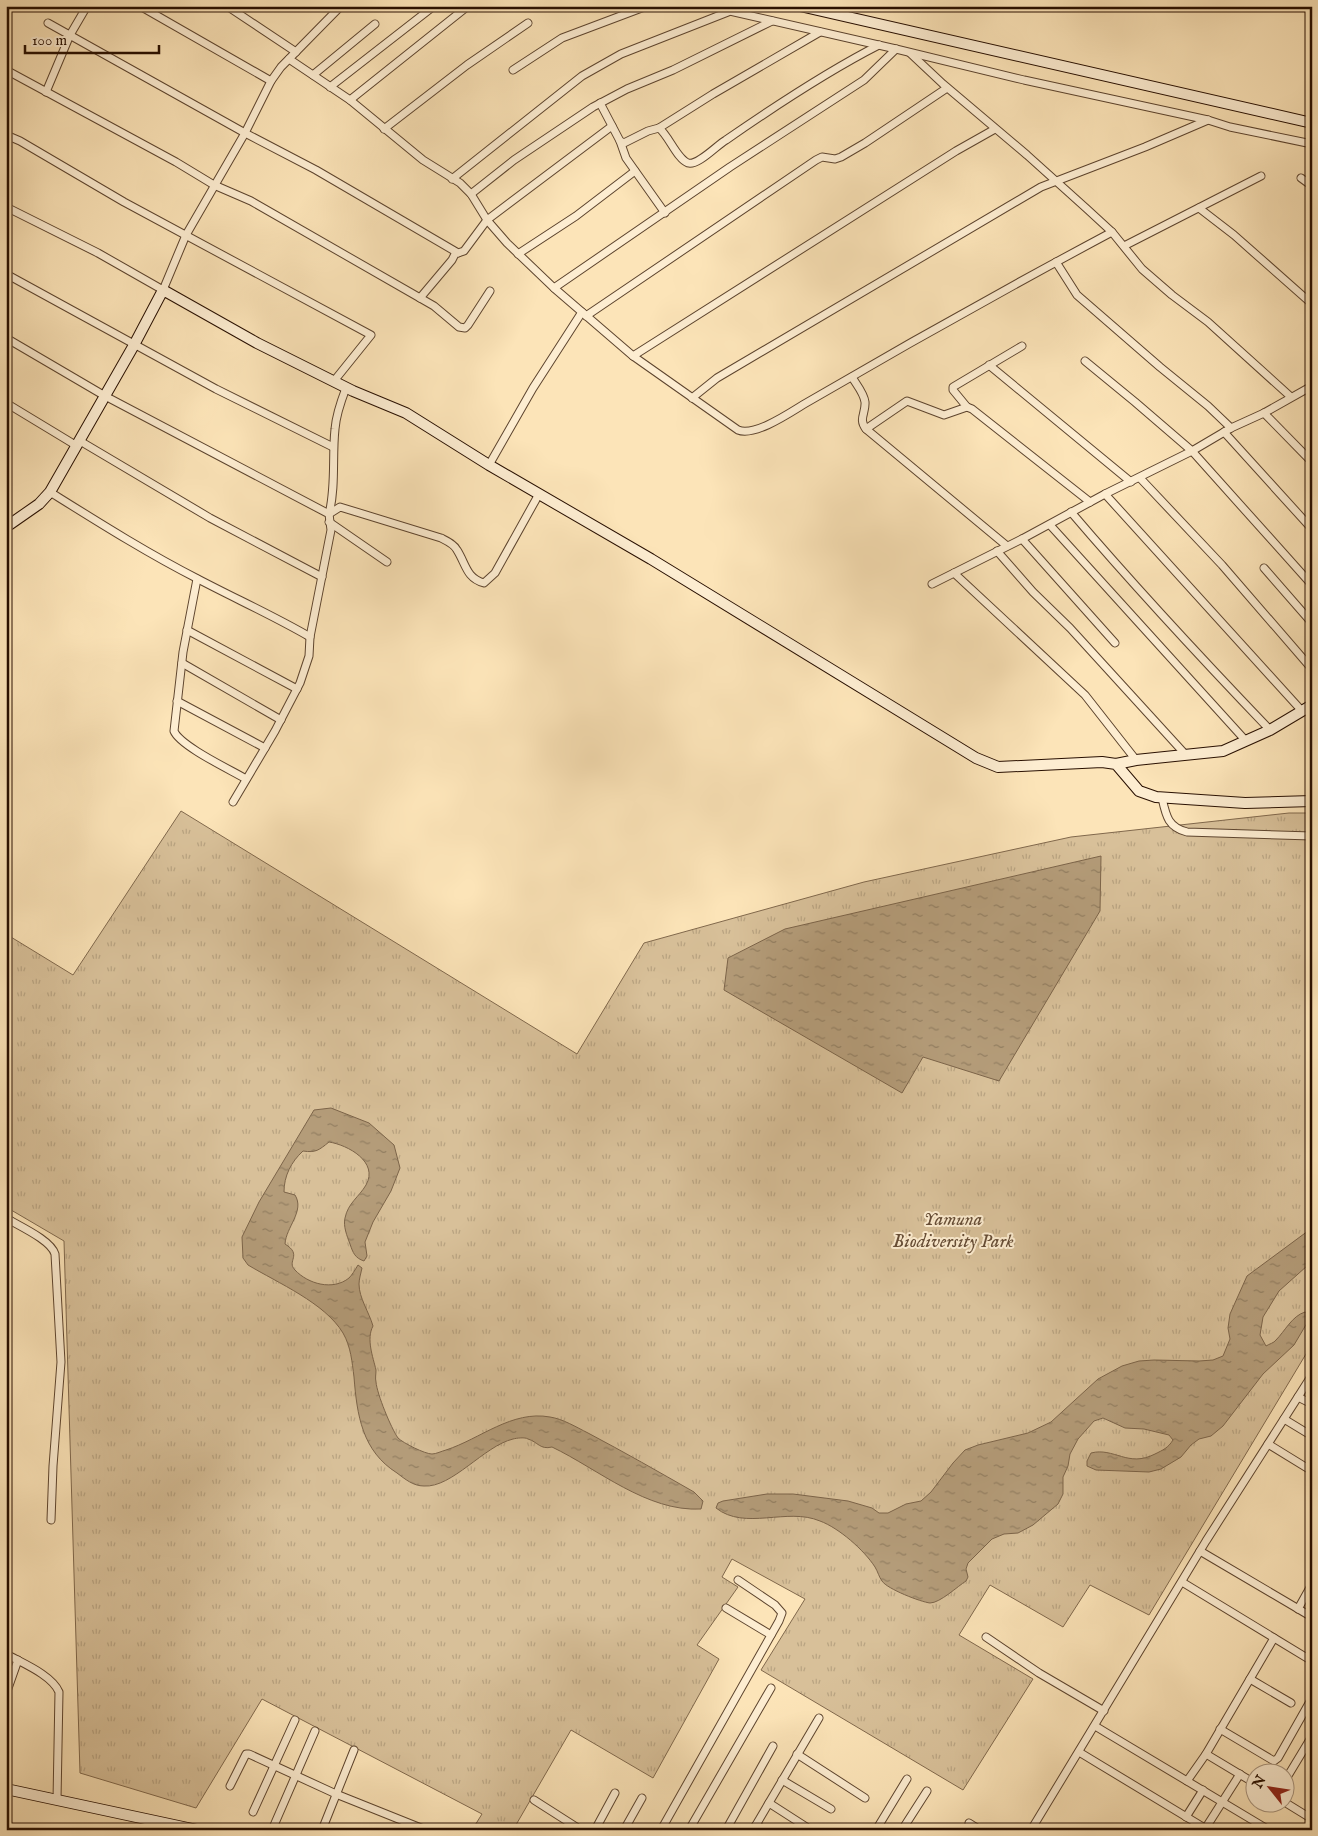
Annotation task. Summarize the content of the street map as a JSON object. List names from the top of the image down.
{
  "parks": ["Yamuna Biodiversity Park"],
  "scale_bar": "100 m",
  "north": "top left"
}
